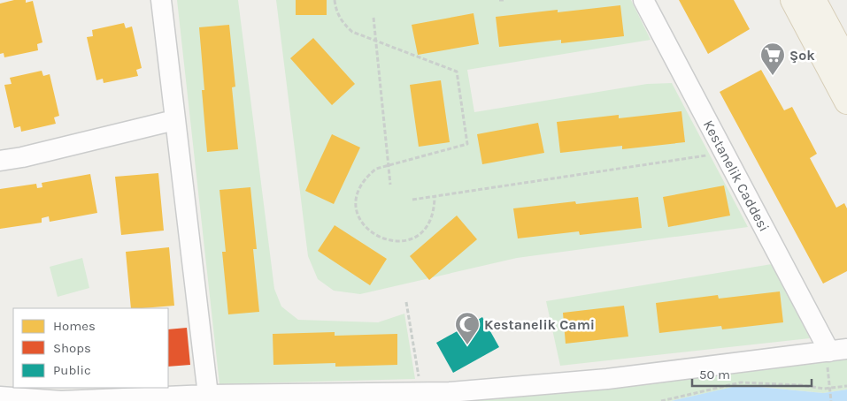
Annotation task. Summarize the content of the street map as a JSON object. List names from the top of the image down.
{
  "streets": {
    "street": ["Kestanelik Caddesi"]
  },
  "places": {
    "supermarket": ["Şok"],
    "mosque": ["Kestanelik Cami"]
  },
  "legend": ["Homes", "Shops", "Public"],
  "scale_bar": "50 m"
}
